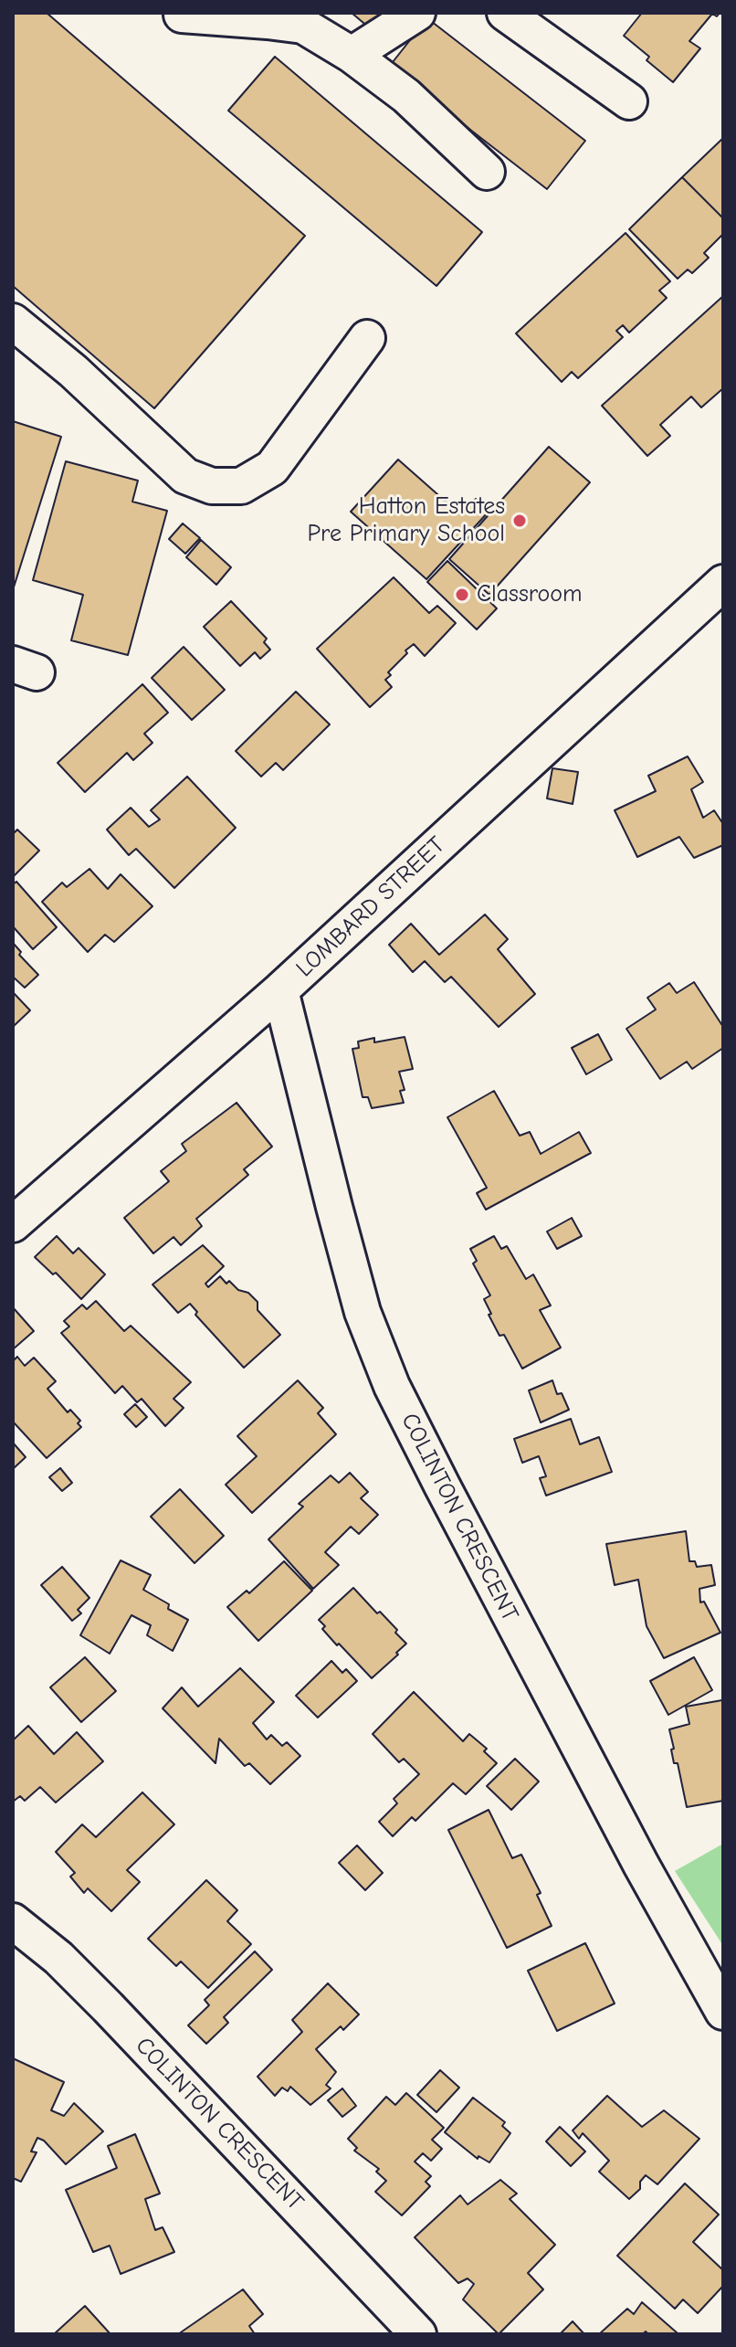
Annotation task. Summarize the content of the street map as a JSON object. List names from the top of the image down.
{
  "streets": {
    "street": ["LOMBARD STREET", "COLINTON CRESCENT"]
  },
  "crossings": [
    ["LOMBARD STREET", "COLINTON CRESCENT"]
  ],
  "places": ["Hatton Estates Pre Primary School", "Classroom"]
}
